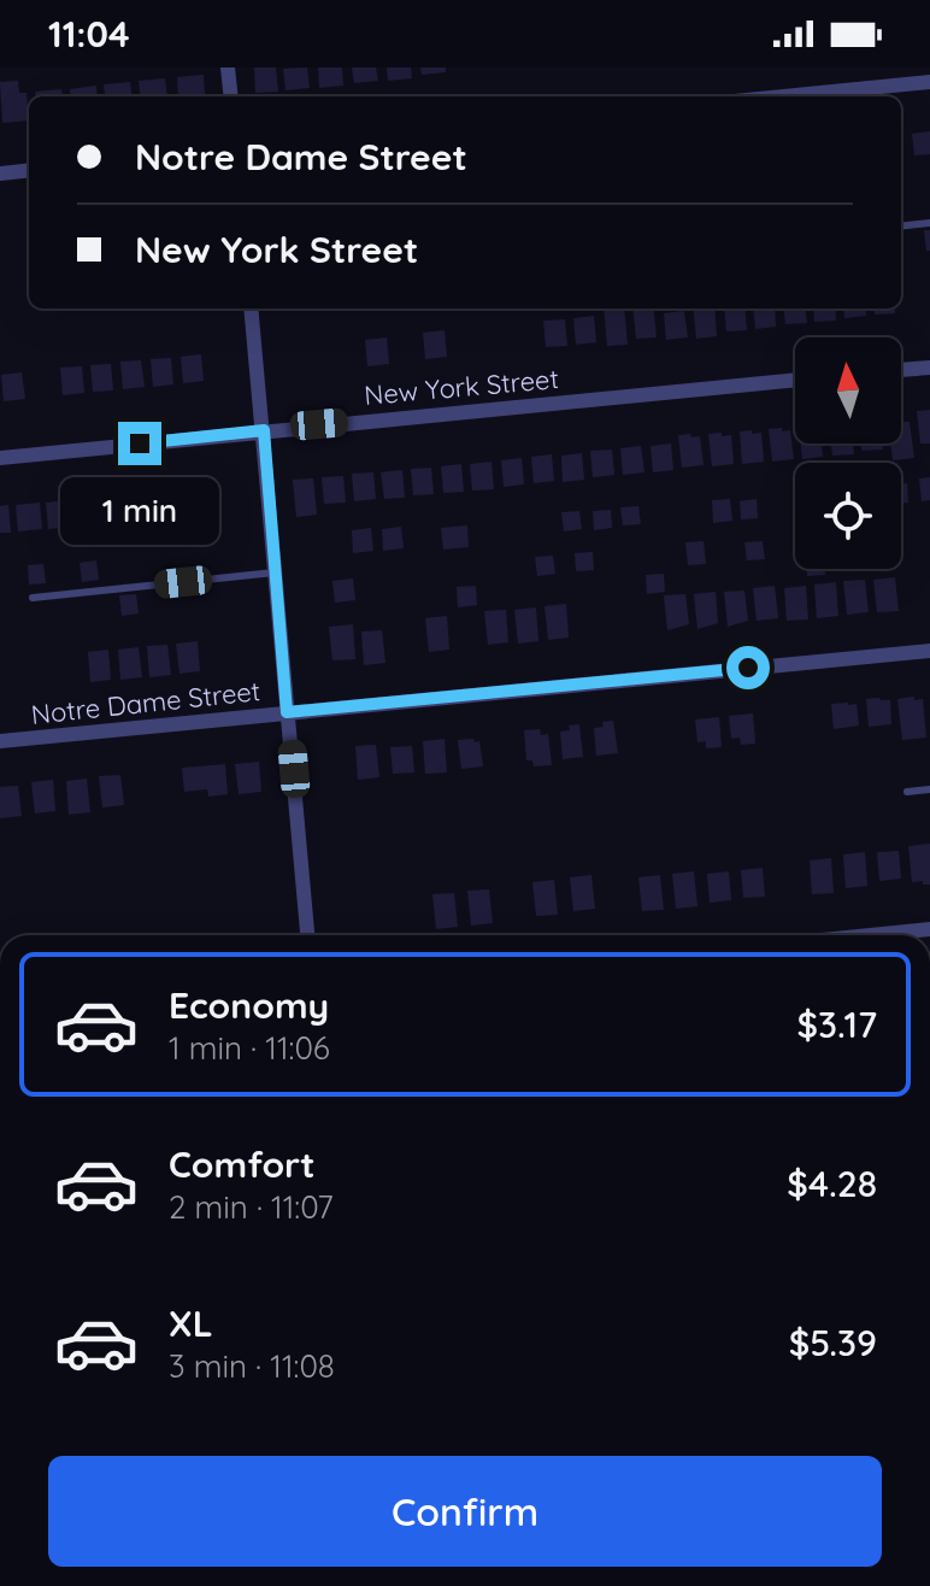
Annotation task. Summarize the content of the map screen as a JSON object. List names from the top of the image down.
{
  "streets": {
    "street": ["New York Street", "Notre Dame Street"]
  },
  "north": "top",
  "page": {
    "status": "11:04",
    "banner": ["Notre Dame Street", "New York Street"],
    "bubble": "1 min",
    "list": [
      {
        "name": "Economy",
        "note": "1 min · 11:06",
        "value": "$3.17"
      },
      {
        "name": "Comfort",
        "note": "2 min · 11:07",
        "value": "$4.28"
      },
      {
        "name": "XL",
        "note": "3 min · 11:08",
        "value": "$5.39"
      }
    ],
    "buttons": "Confirm"
  }
}
